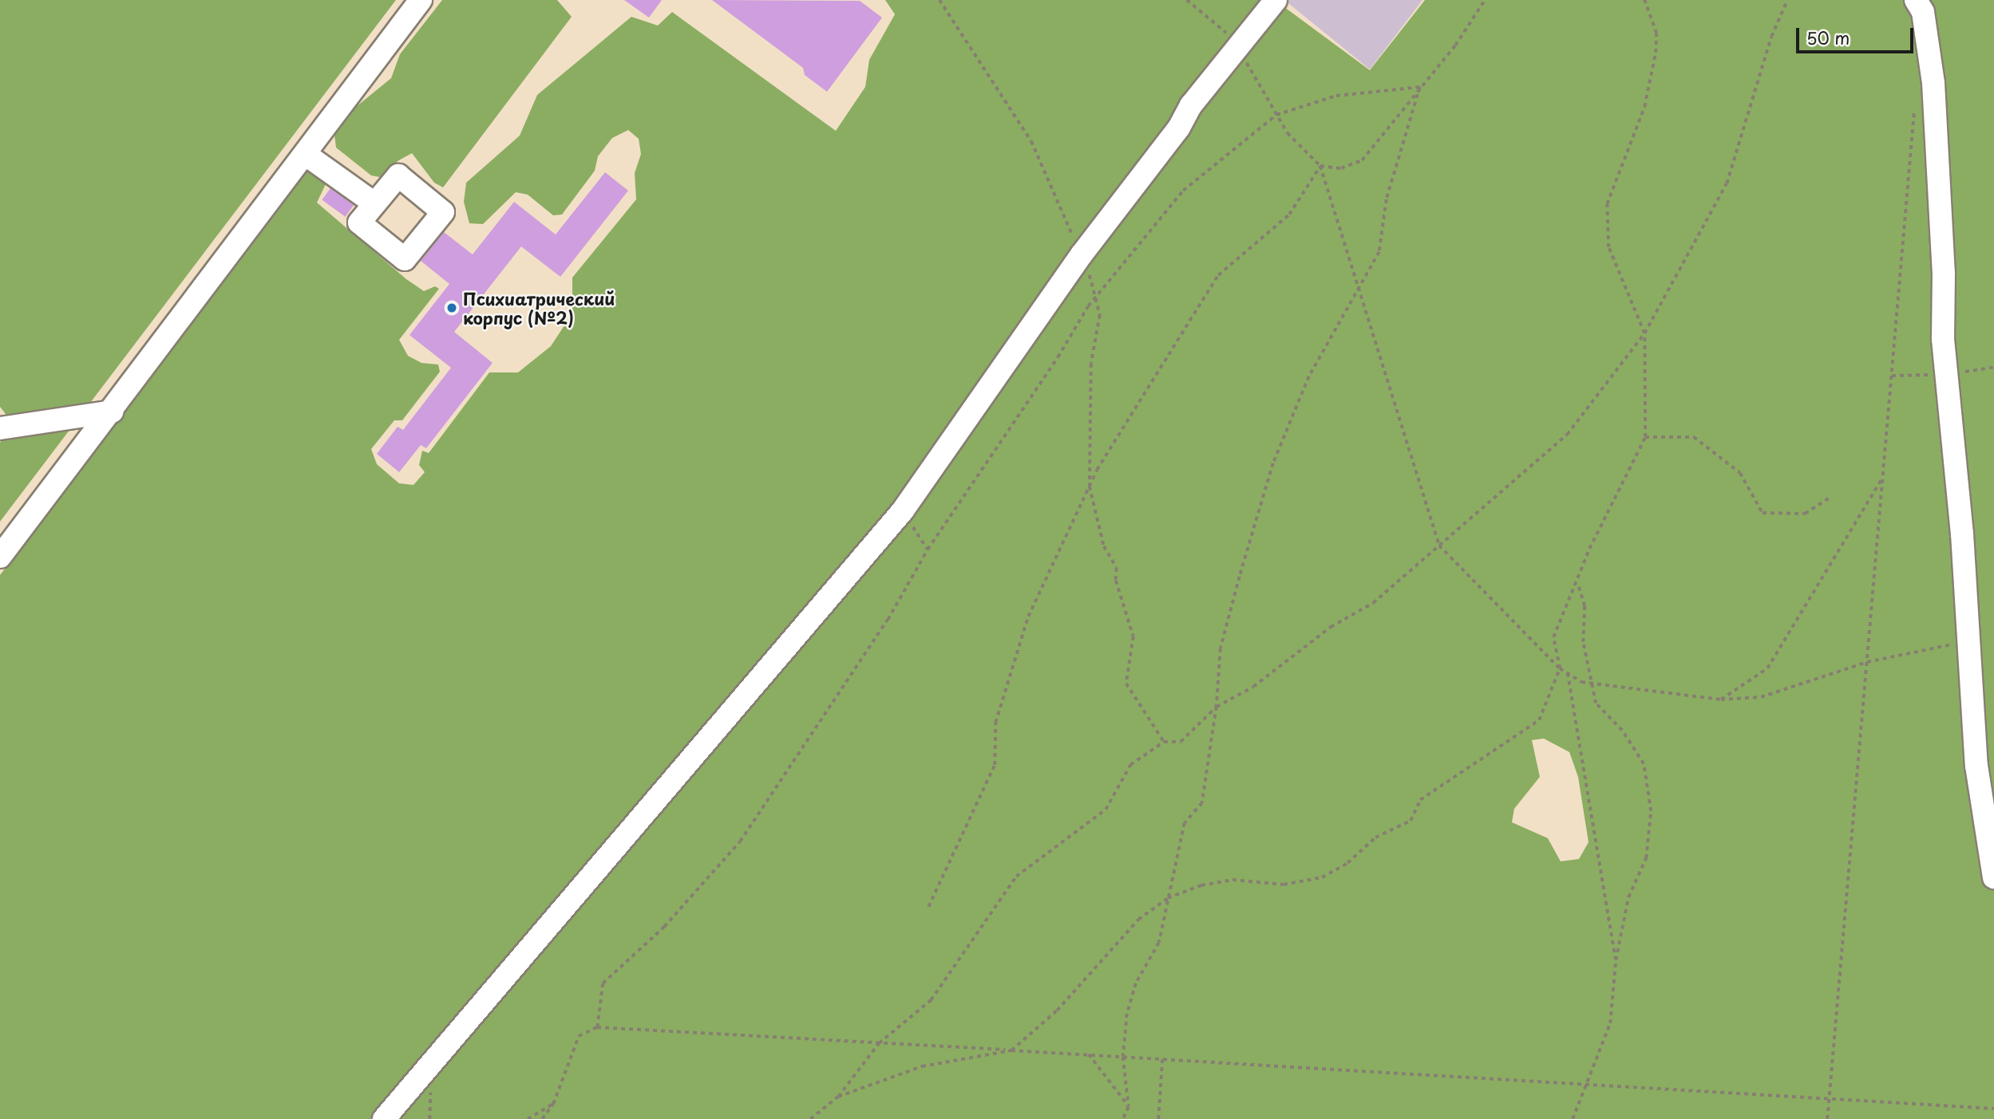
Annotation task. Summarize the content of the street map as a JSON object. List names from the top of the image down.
{
  "places": ["Психиатрический корпус (№2)"],
  "scale_bar": "50 m"
}
